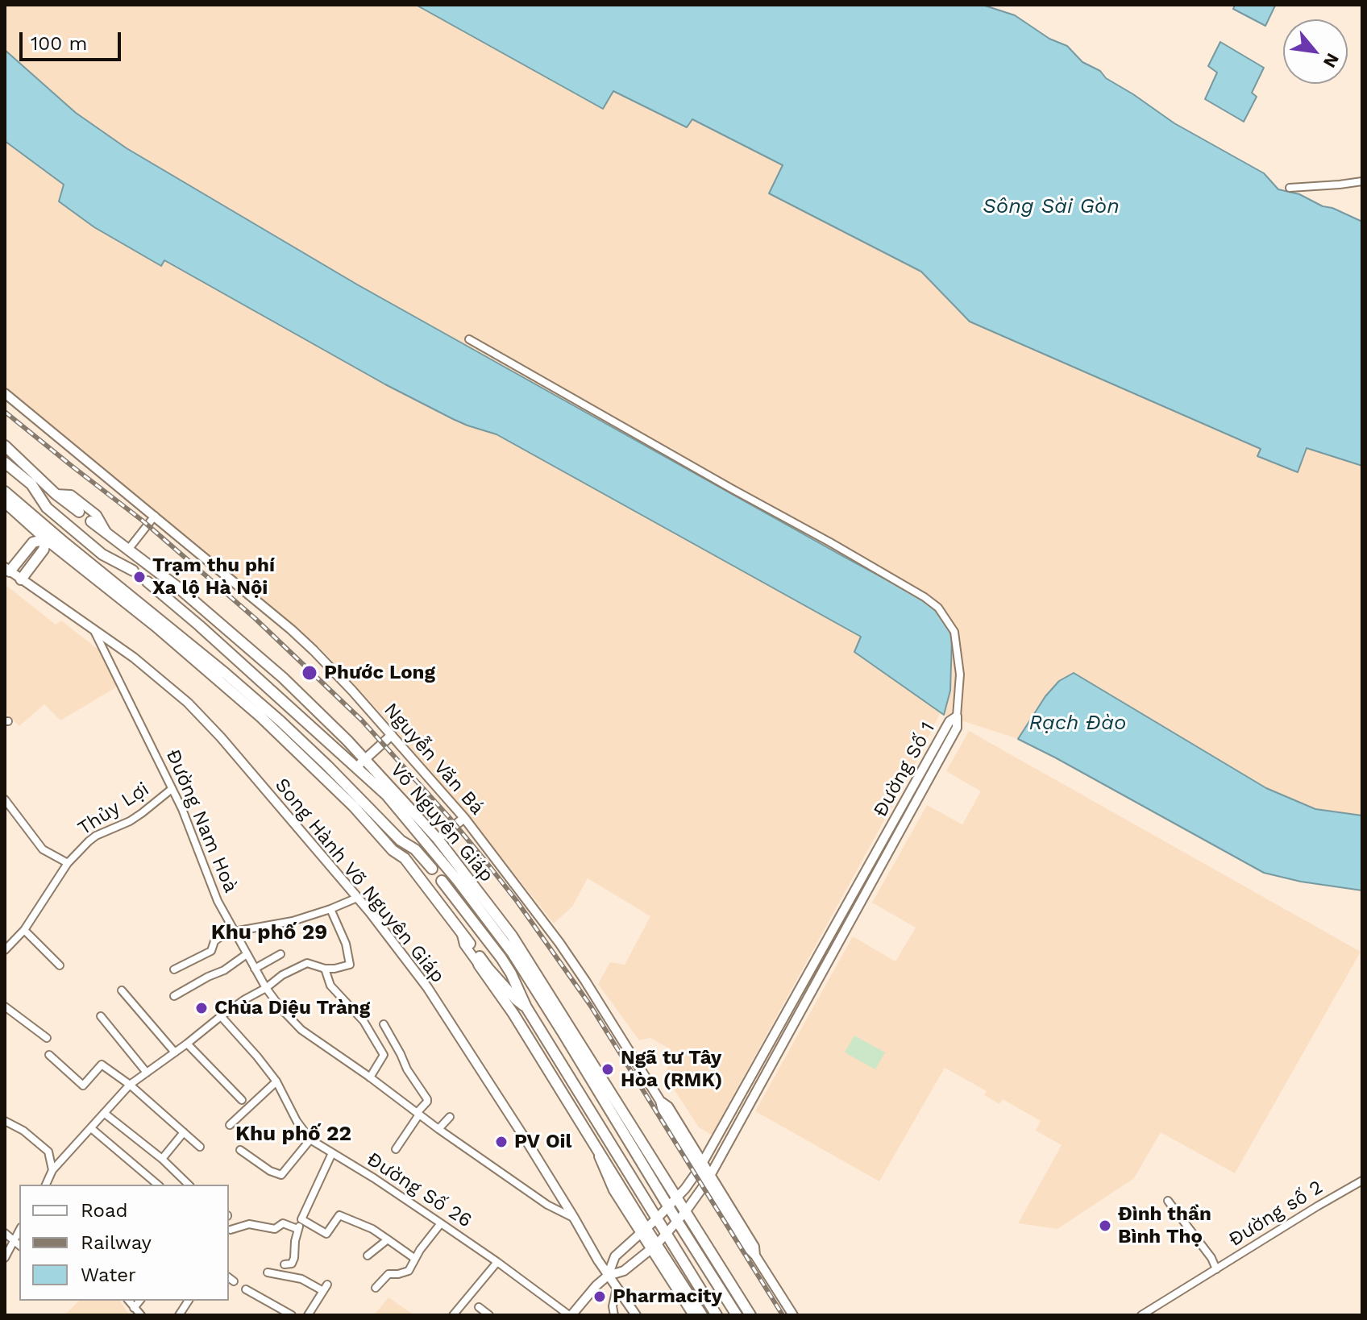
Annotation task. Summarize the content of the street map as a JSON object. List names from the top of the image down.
{
  "streets": {
    "highway": ["Võ Nguyên Giáp"],
    "main road": ["Nguyễn Văn Bá", "Đường Số 1", "Song Hành Võ Nguyên Giáp"],
    "street": [
      "Thủy Lợi",
      "Đường Nam Hoà",
      "Đường Số 26",
      "Đường số 2"
    ]
  },
  "crossings": [
    ["Nguyễn Văn Bá", "Đường Số 1"],
    ["Đường Số 1", "Võ Nguyên Giáp"],
    ["Đường Số 1", "Song Hành Võ Nguyên Giáp"],
    ["Thủy Lợi", "Đường Nam Hoà"],
    ["Đường Nam Hoà", "Song Hành Võ Nguyên Giáp"]
  ],
  "districts": ["Khu phố 29", "Khu phố 22"],
  "water": ["Sông Sài Gòn", "Rạch Đào"],
  "places": [
    "Trạm thu phí Xa lộ Hà Nội",
    "Phước Long",
    "Chùa Diệu Tràng",
    "Ngã tư Tây Hòa (RMK)",
    "PV Oil",
    "Đình thần Bình Thọ",
    "Pharmacity"
  ],
  "legend": ["Road", "Railway", "Water"],
  "scale_bar": "100 m",
  "north": "bottom right"
}
